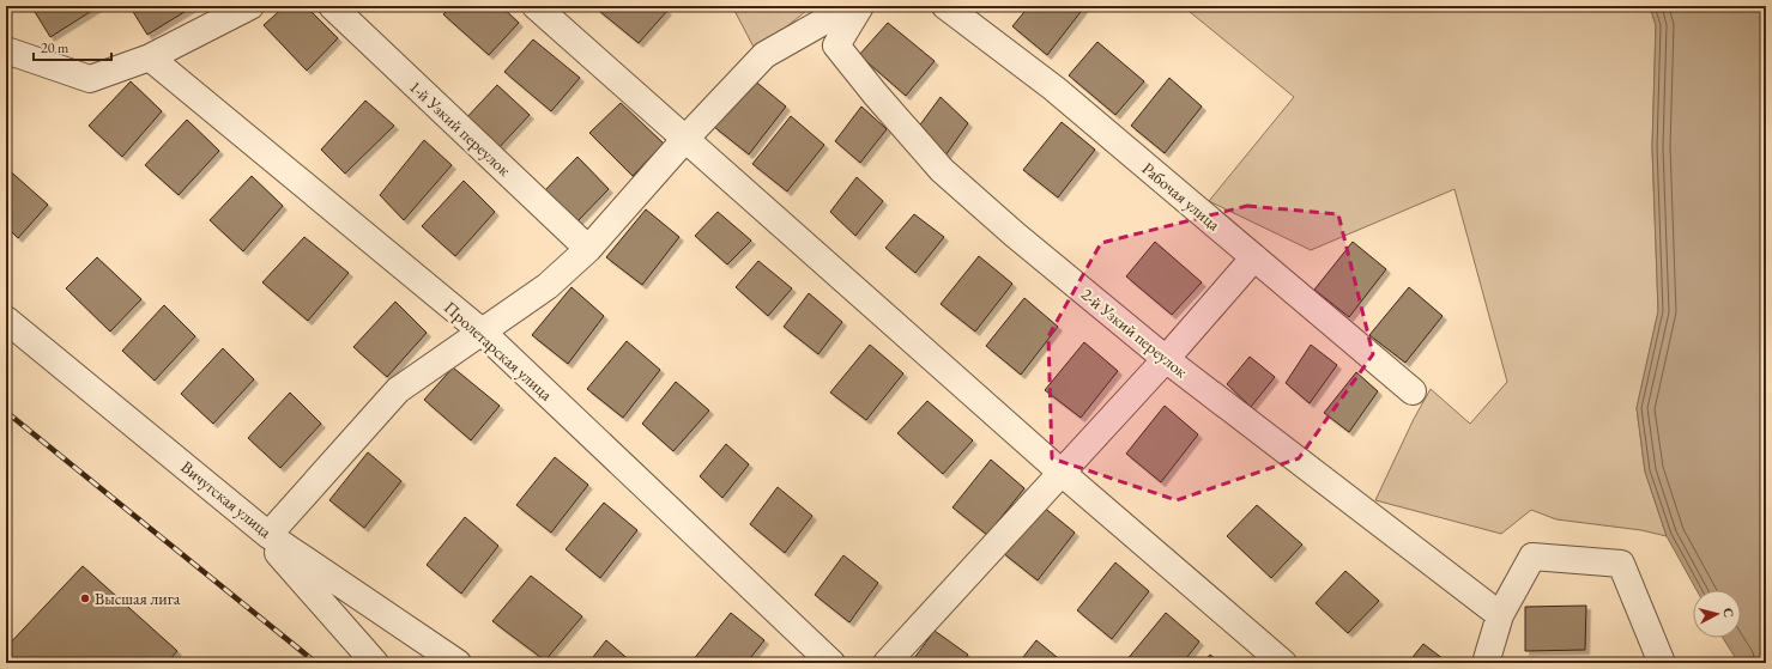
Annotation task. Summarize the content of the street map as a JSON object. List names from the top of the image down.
{
  "streets": {
    "street": [
      "1-й Узкий переулок",
      "Рабочая улица",
      "2-й Узкий переулок",
      "Пролетарская улица",
      "Вичугская улица"
    ]
  },
  "places": ["Высшая лига"],
  "scale_bar": "20 m",
  "north": "right"
}
